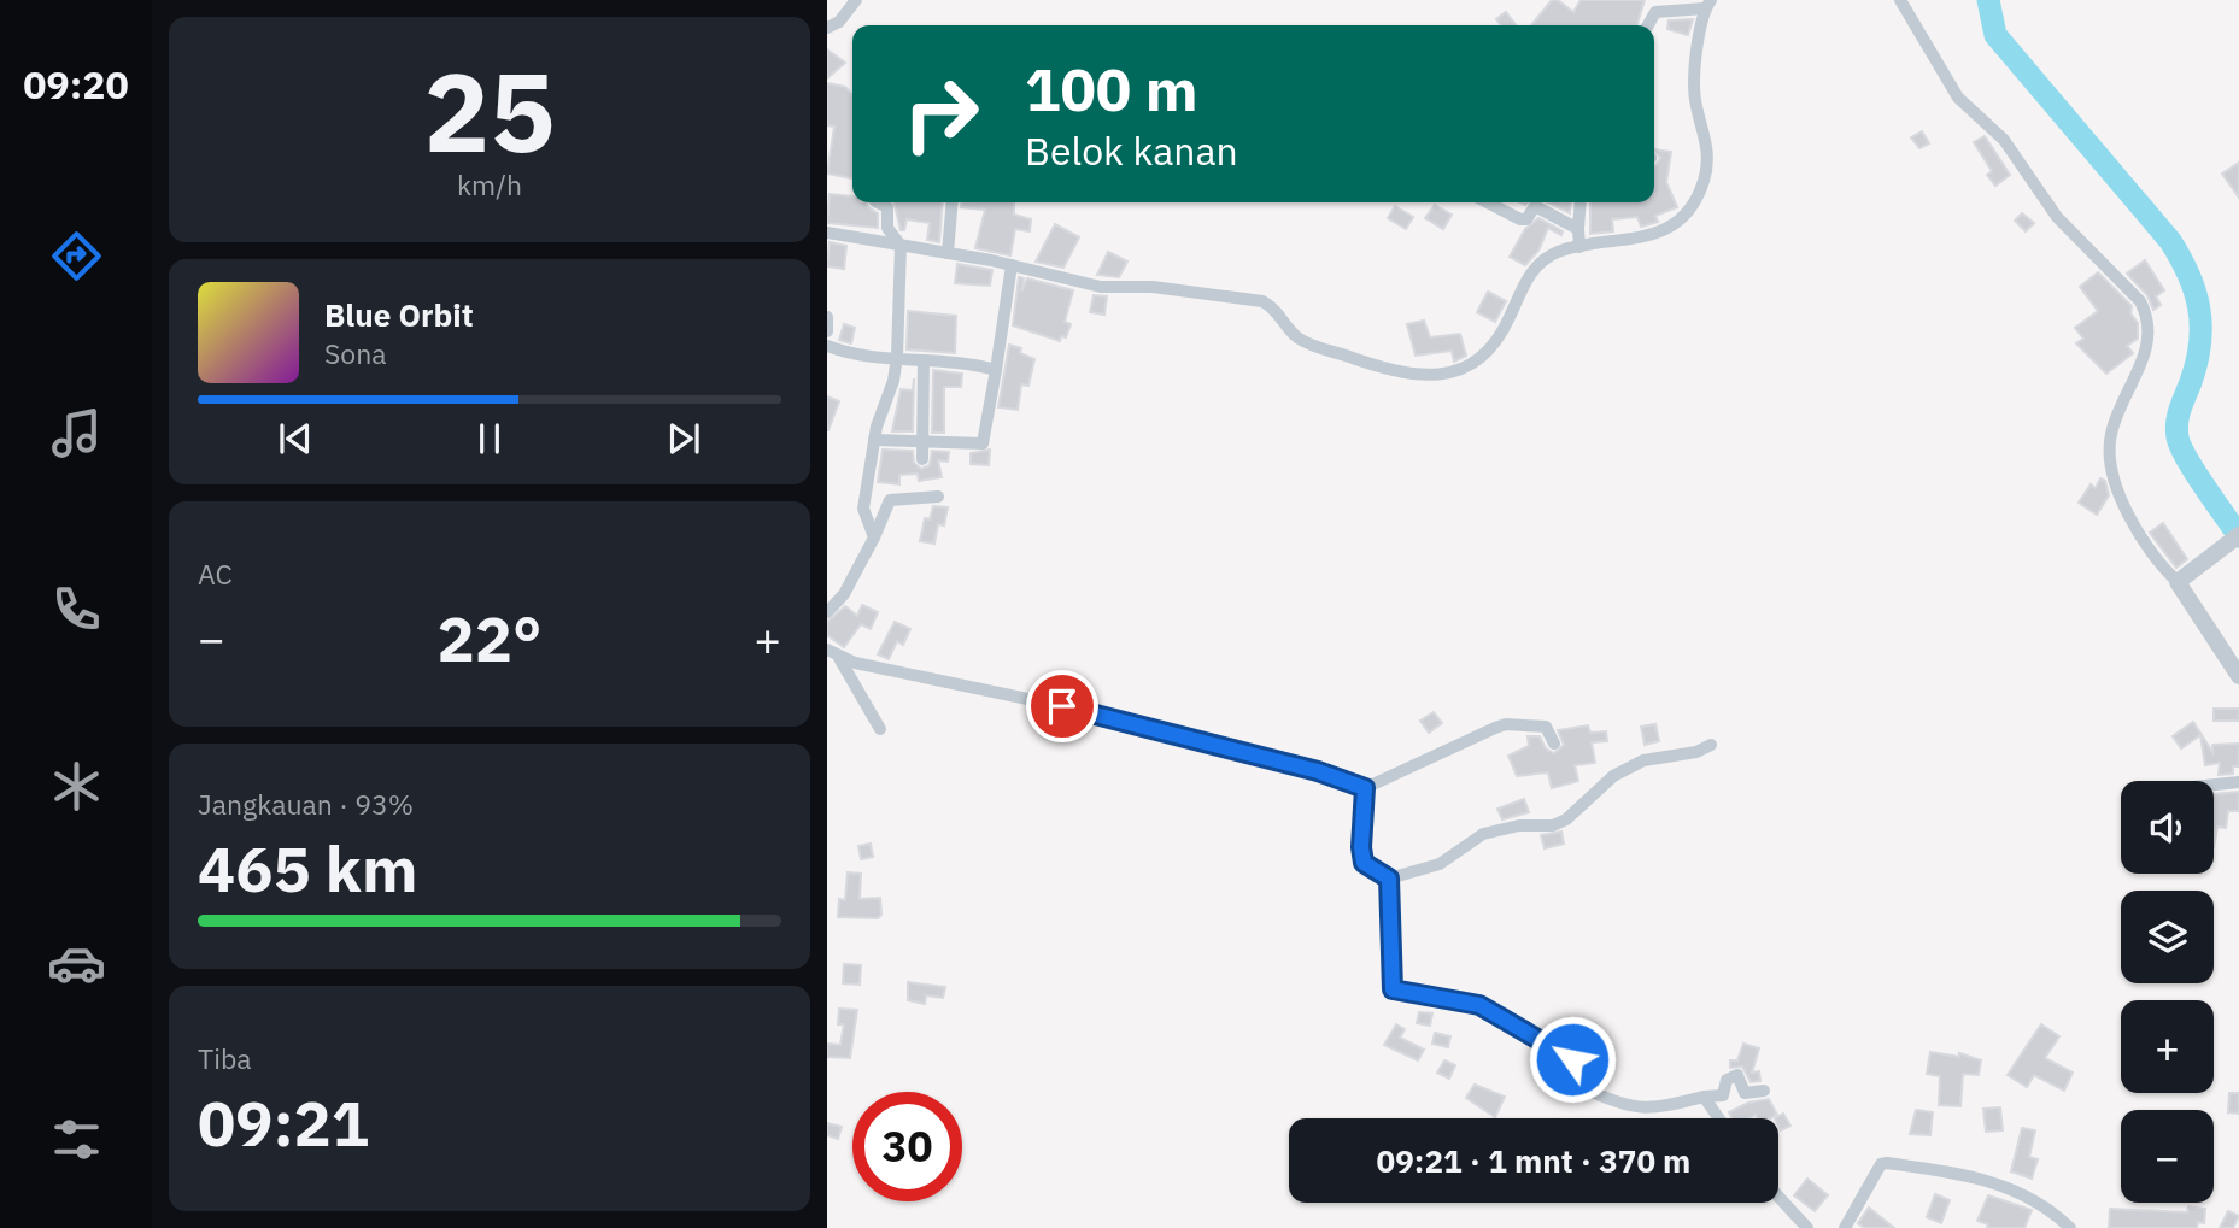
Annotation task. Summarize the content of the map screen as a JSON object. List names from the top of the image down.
{
  "page": {
    "tabs": "09:20",
    "tile": [
      ["25", "km/h"],
      "AC",
      ["Jangkauan · 93%", "465 km"],
      ["Tiba", "09:21"]
    ],
    "turn": ["100 m", "Belok kanan"],
    "song": ["Blue Orbit", "Sona"],
    "heat": ["−", "22°", "+"],
    "map_buttons": ["+", "−"],
    "limit": "30",
    "trip": "09:21 · 1 mnt · 370 m"
  }
}
